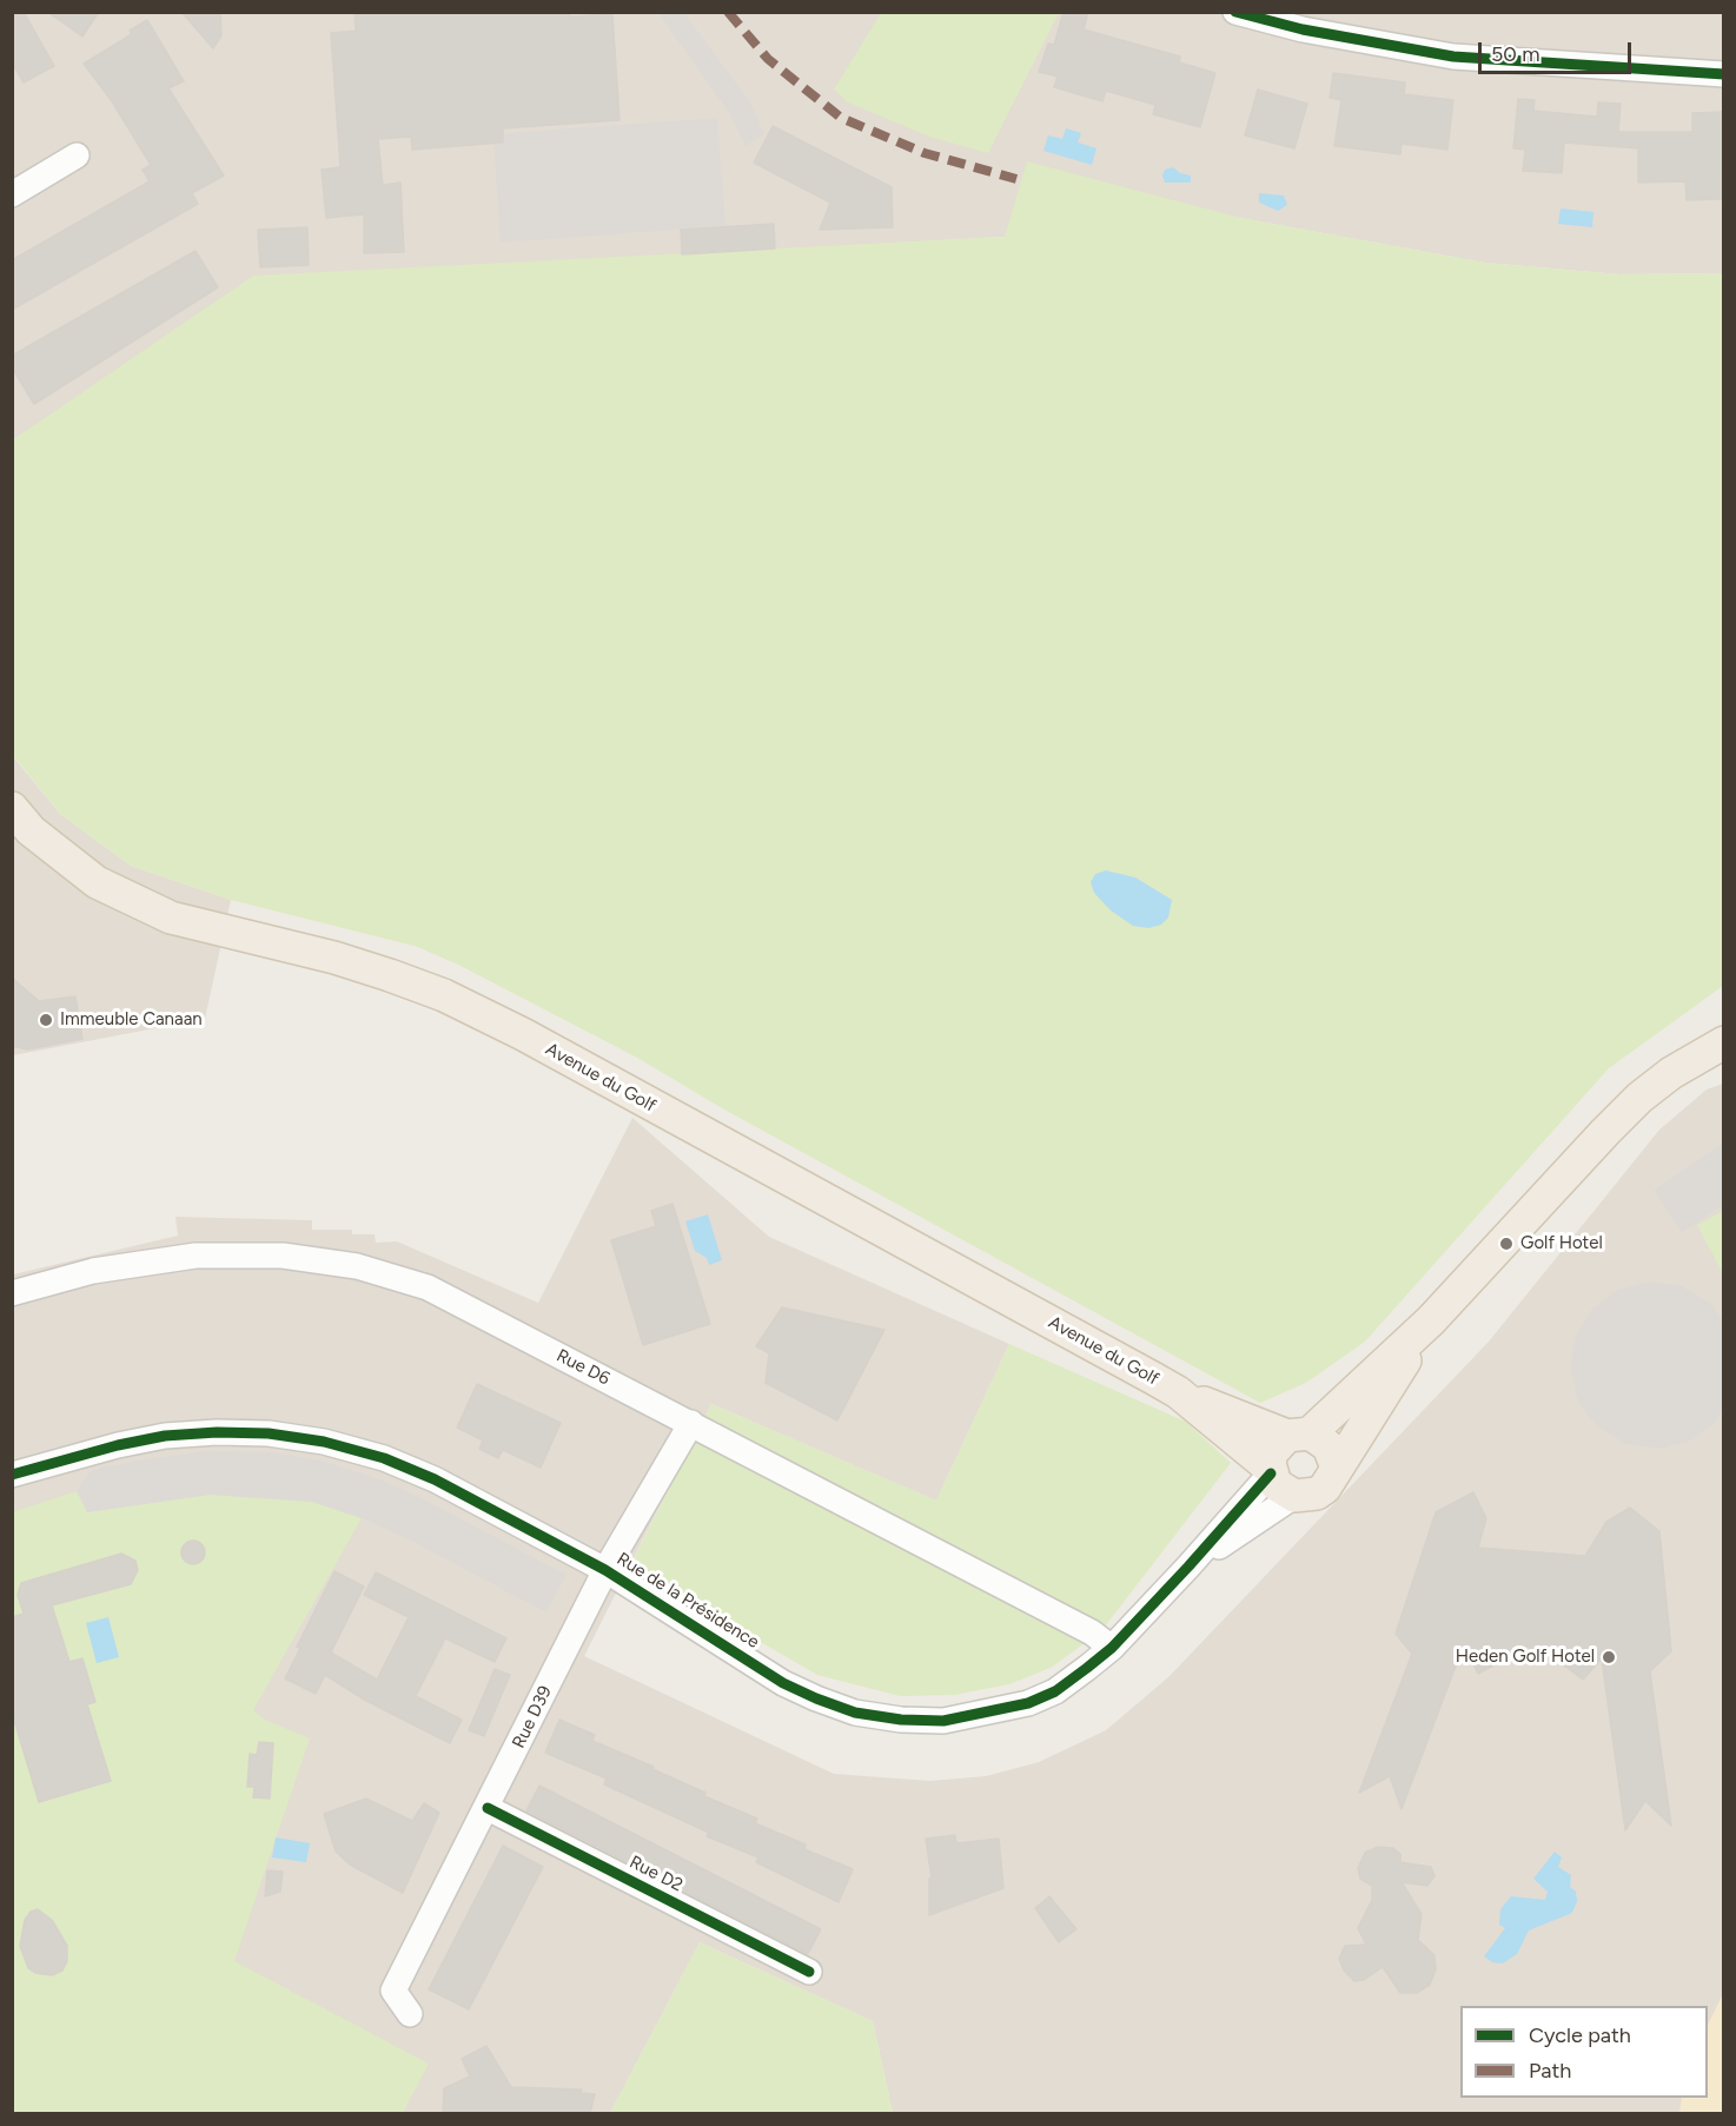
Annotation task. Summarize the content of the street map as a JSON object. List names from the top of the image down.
{
  "streets": {
    "main road": ["Avenue du Golf"],
    "street": [
      "Rue D6",
      "Rue de la Présidence",
      "Rue D39",
      "Rue D2"
    ]
  },
  "crossings": [
    ["Avenue du Golf", "Rue de la Présidence"],
    ["Rue D6", "Rue de la Présidence"],
    ["Rue D6", "Rue D39"],
    ["Rue de la Présidence", "Rue D39"],
    ["Rue D39", "Rue D2"]
  ],
  "places": ["Immeuble Canaan", "Golf Hotel", "Heden Golf Hotel"],
  "legend": ["Cycle path", "Path"],
  "scale_bar": "50 m"
}
